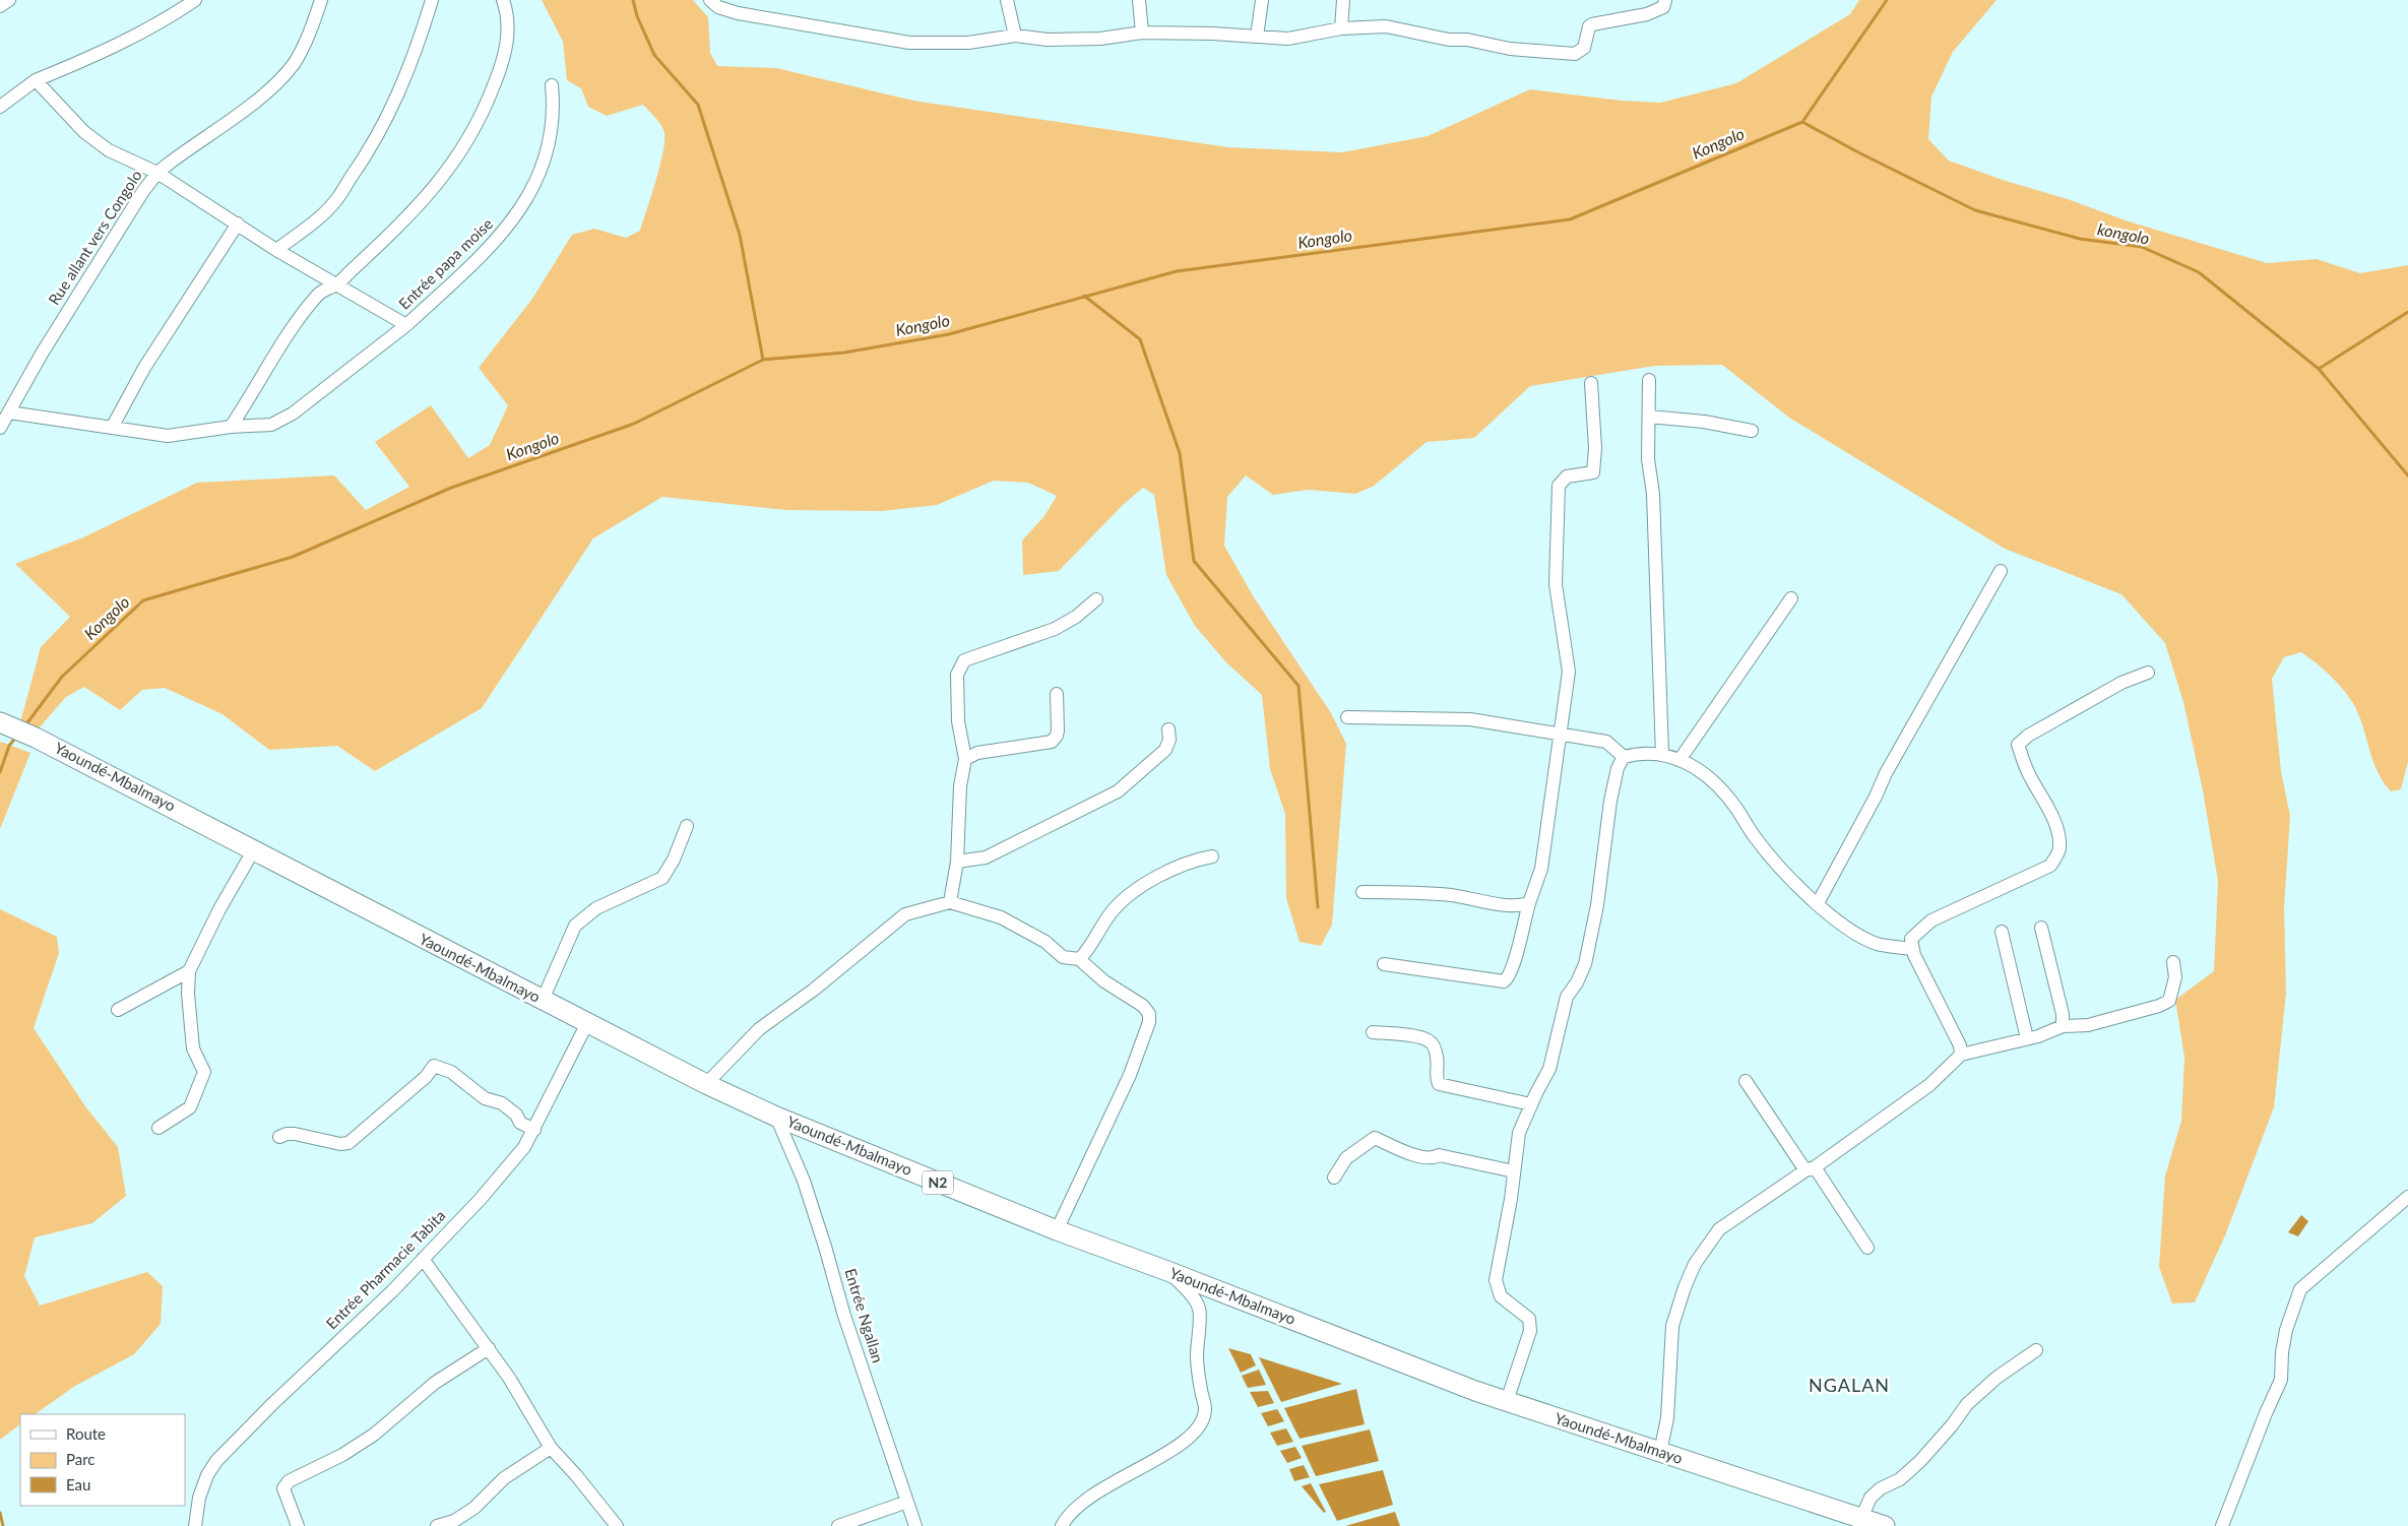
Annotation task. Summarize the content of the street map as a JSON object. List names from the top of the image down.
{
  "streets": {
    "highway": ["Yaoundé-Mbalmayo", "N2"],
    "street": [
      "Rue allant vers Congolo",
      "Entrée papa moise",
      "Entrée Pharmacie Tabita",
      "Entrée Ngallan"
    ]
  },
  "crossings": [
    ["Rue allant vers Congolo", "Entrée papa moise"],
    ["Yaoundé-Mbalmayo", "Entrée Pharmacie Tabita"],
    ["Yaoundé-Mbalmayo", "Entrée Ngallan"]
  ],
  "districts": ["NGALAN"],
  "water": ["Kongolo", "kongolo"],
  "legend": ["Route", "Parc", "Eau"]
}
